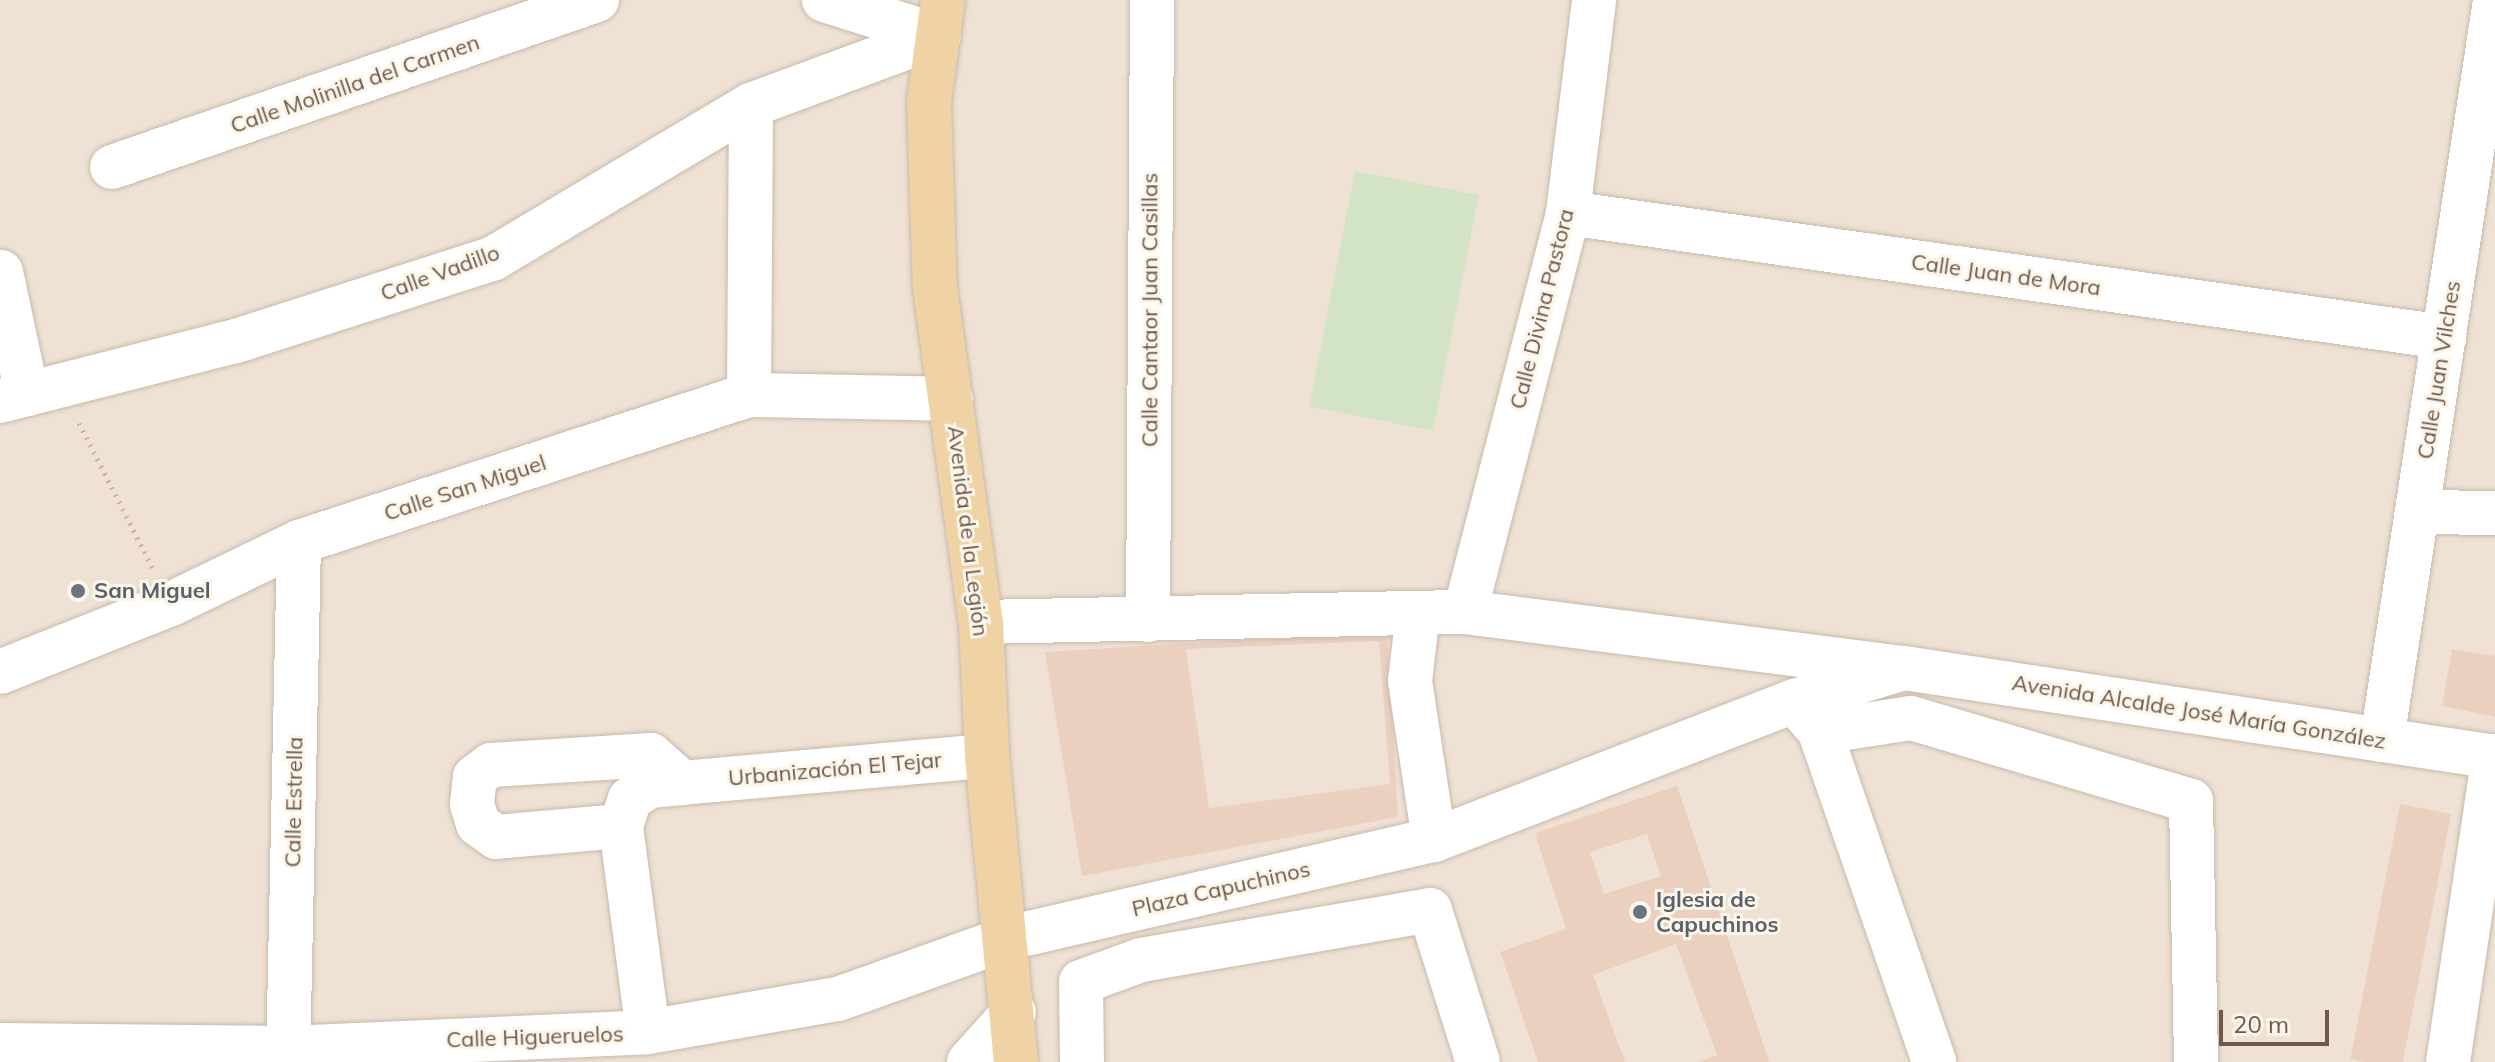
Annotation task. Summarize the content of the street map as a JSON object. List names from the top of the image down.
{
  "streets": {
    "main road": ["Avenida de la Legión"],
    "street": [
      "Calle Molinilla del Carmen",
      "Calle Vadillo",
      "Calle Juan de Mora",
      "Calle Divina Pastora",
      "Calle Cantaor Juan Casillas",
      "Calle Juan Vilches",
      "Calle San Miguel",
      "Avenida Alcalde José María González",
      "Urbanización El Tejar",
      "Calle Estrella",
      "Plaza Capuchinos",
      "Calle Higueruelos"
    ]
  },
  "crossings": [
    ["Calle Vadillo", "Avenida de la Legión"],
    ["Calle Juan de Mora", "Calle Divina Pastora"],
    ["Calle Juan de Mora", "Calle Juan Vilches"],
    ["Calle Juan Vilches", "Avenida Alcalde José María González"],
    ["Calle San Miguel", "Avenida de la Legión"],
    ["Calle San Miguel", "Calle Estrella"],
    ["Avenida de la Legión", "Urbanización El Tejar"],
    ["Avenida de la Legión", "Plaza Capuchinos"],
    ["Avenida de la Legión", "Calle Higueruelos"],
    ["Avenida Alcalde José María González", "Plaza Capuchinos"],
    ["Calle Estrella", "Calle Higueruelos"],
    ["Plaza Capuchinos", "Calle Higueruelos"]
  ],
  "places": ["San Miguel", "Iglesia de Capuchinos"],
  "scale_bar": "20 m"
}
